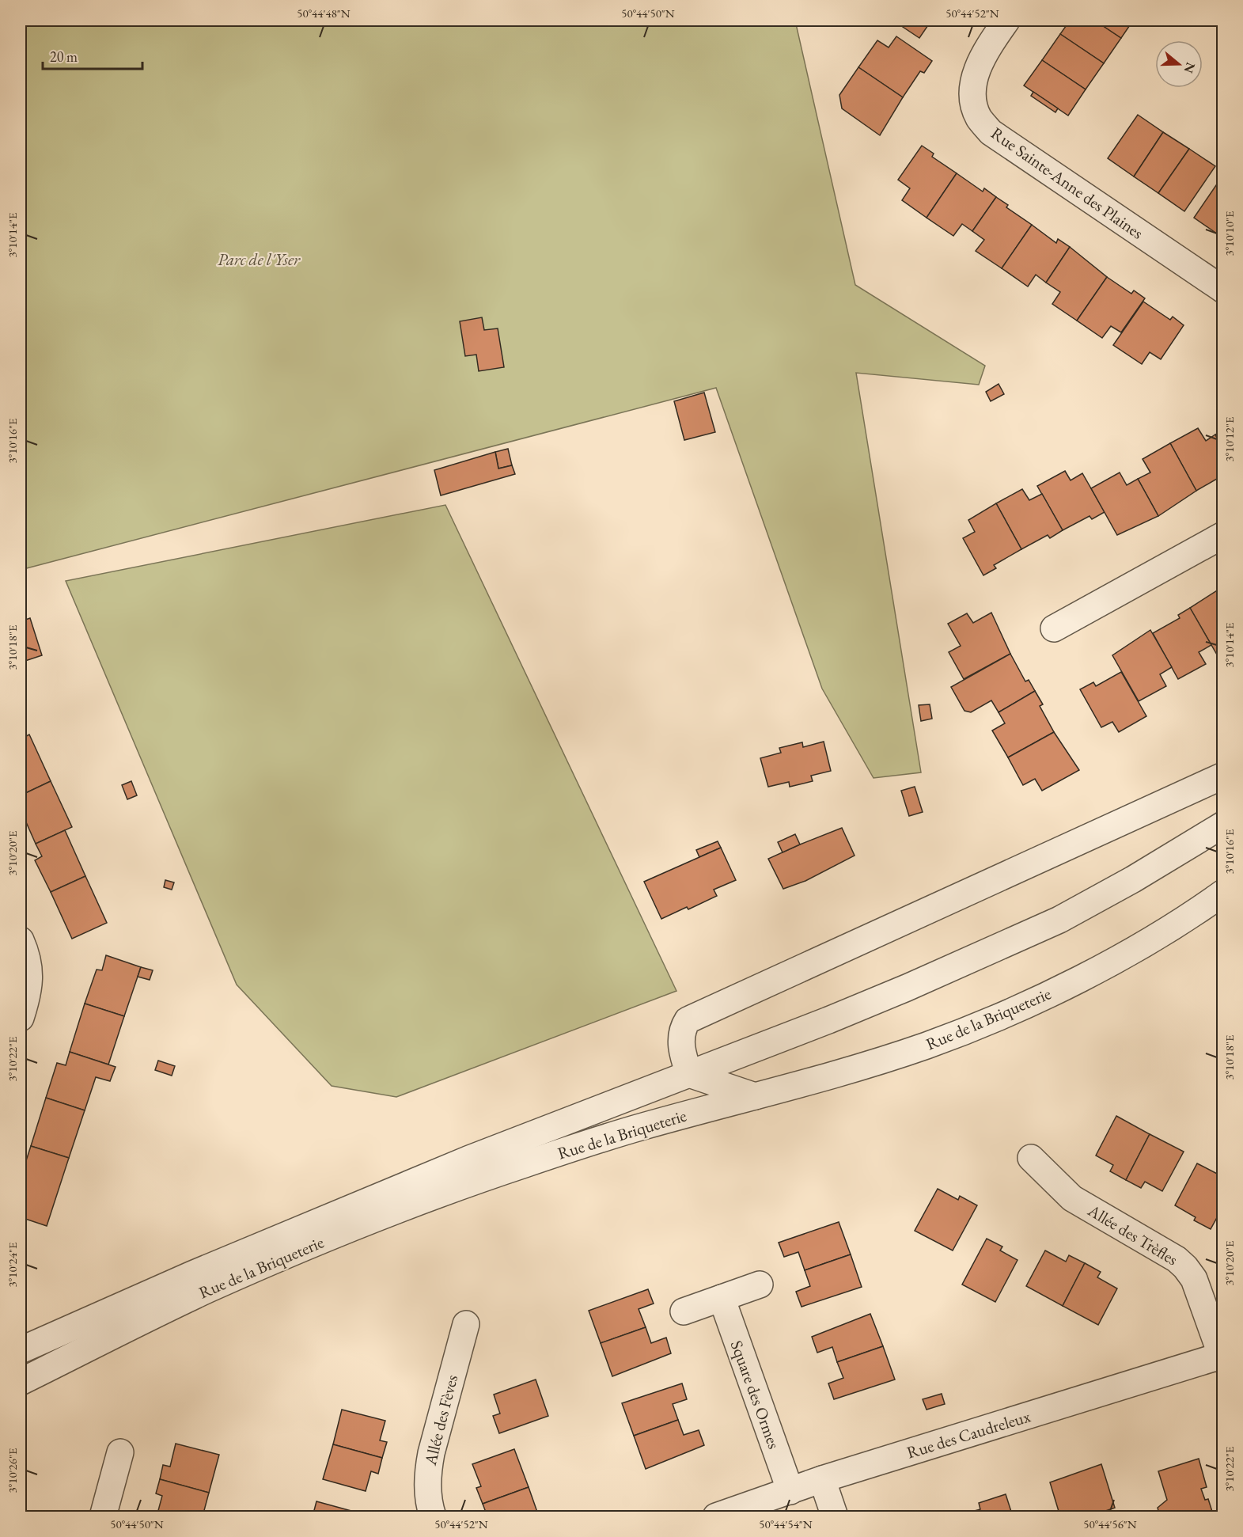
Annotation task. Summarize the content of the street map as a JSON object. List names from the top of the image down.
{
  "streets": {
    "street": [
      "Rue Sainte-Anne des Plaines",
      "Rue de la Briqueterie",
      "Allée des Trèfles",
      "Square des Ormes",
      "Allée des Fèves",
      "Rue des Caudreleux"
    ]
  },
  "crossings": [
    ["Allée des Trèfles", "Rue des Caudreleux"],
    ["Square des Ormes", "Rue des Caudreleux"]
  ],
  "parks": ["Parc de l'Yser"],
  "scale_bar": "20 m",
  "north": "right",
  "coordinates": [
    "50°44'48\"N",
    "50°44'50\"N",
    "50°44'52\"N",
    "3°10'10\"E",
    "3°10'14\"E",
    "3°10'12\"E",
    "3°10'16\"E",
    "3°10'18\"E",
    "3°10'20\"E",
    "3°10'22\"E",
    "3°10'24\"E",
    "3°10'26\"E",
    "50°44'54\"N",
    "50°44'56\"N"
  ]
}
